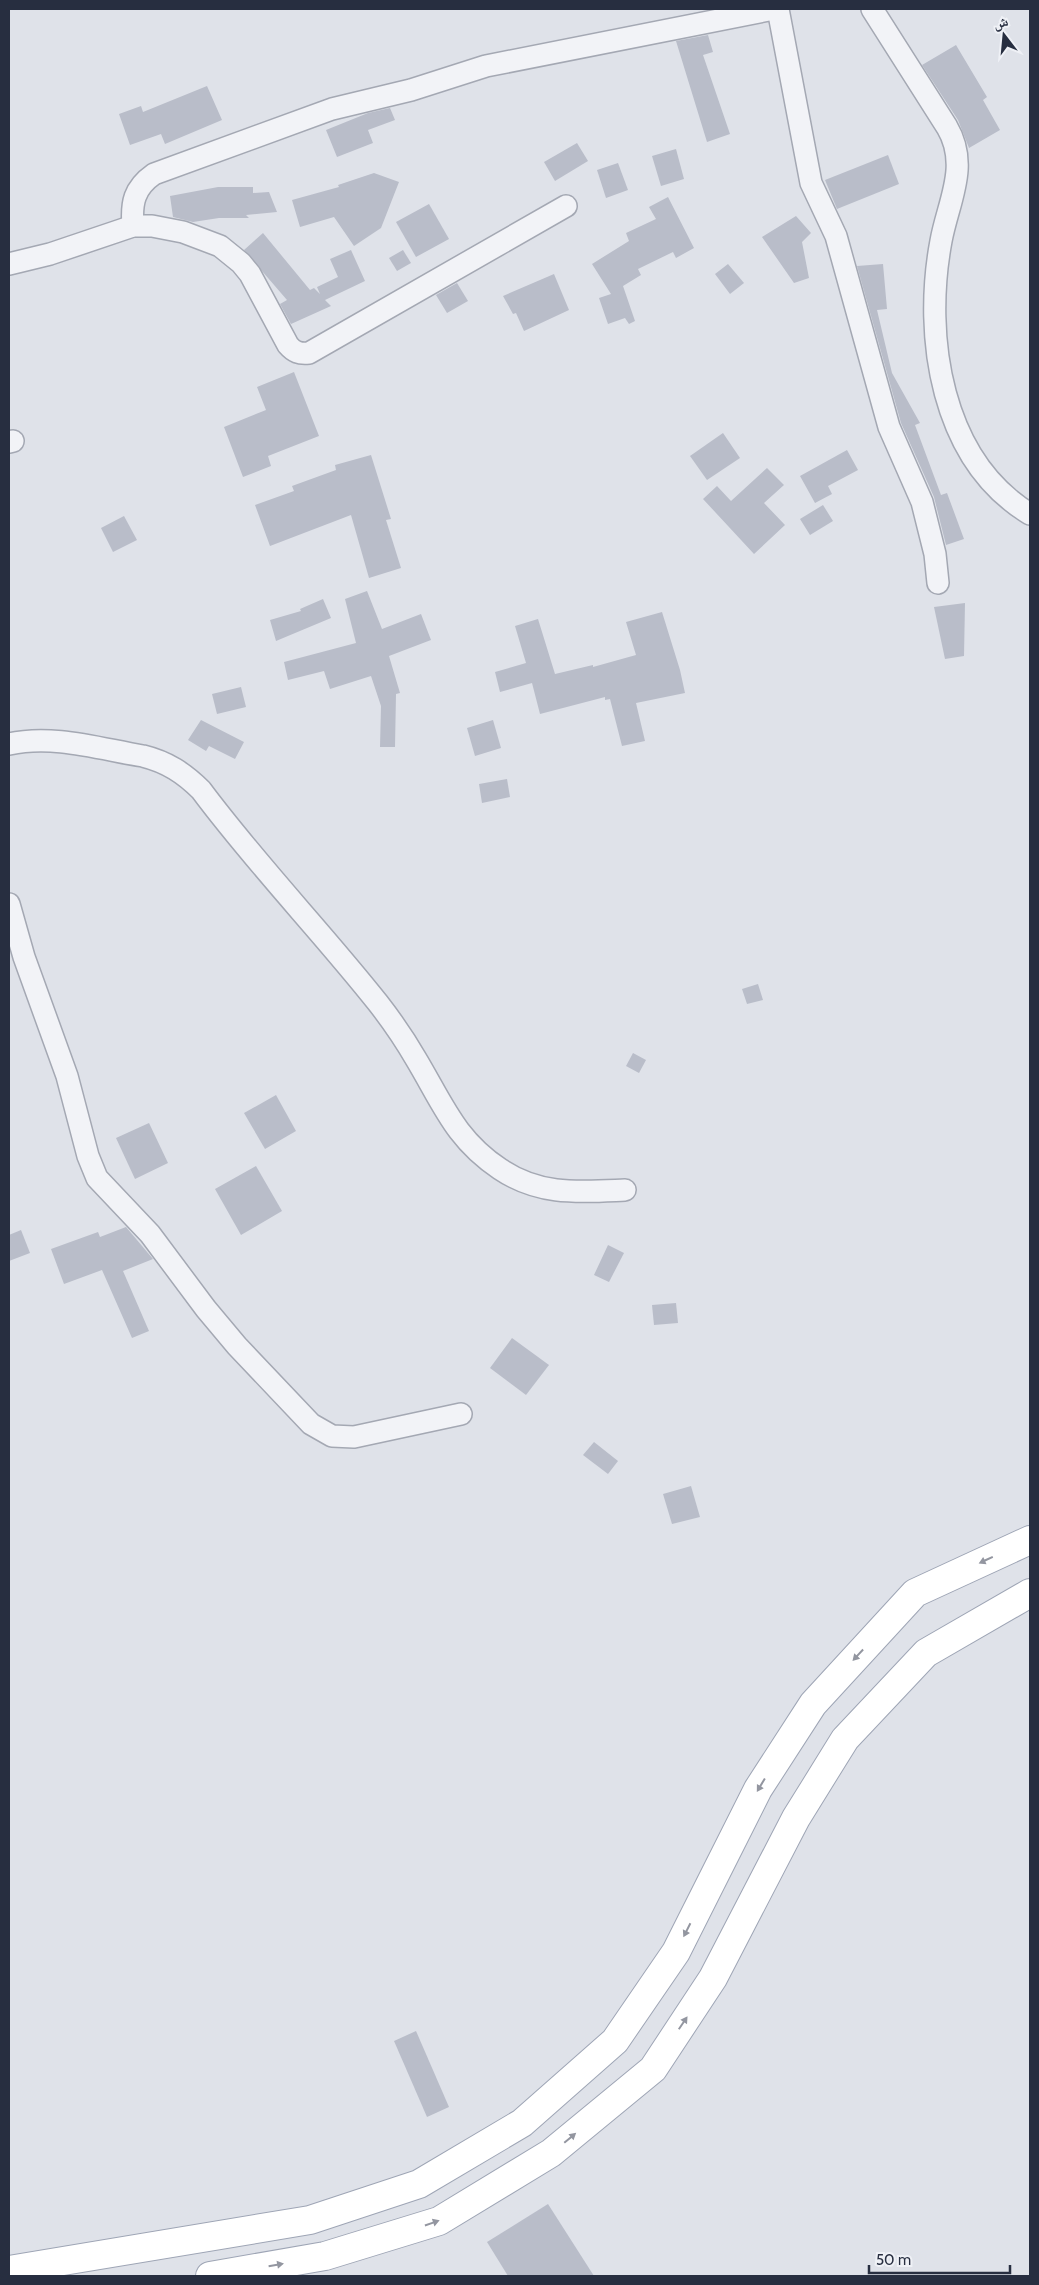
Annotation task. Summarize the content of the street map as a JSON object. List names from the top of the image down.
{
  "scale_bar": "50 m",
  "north": "top"
}
